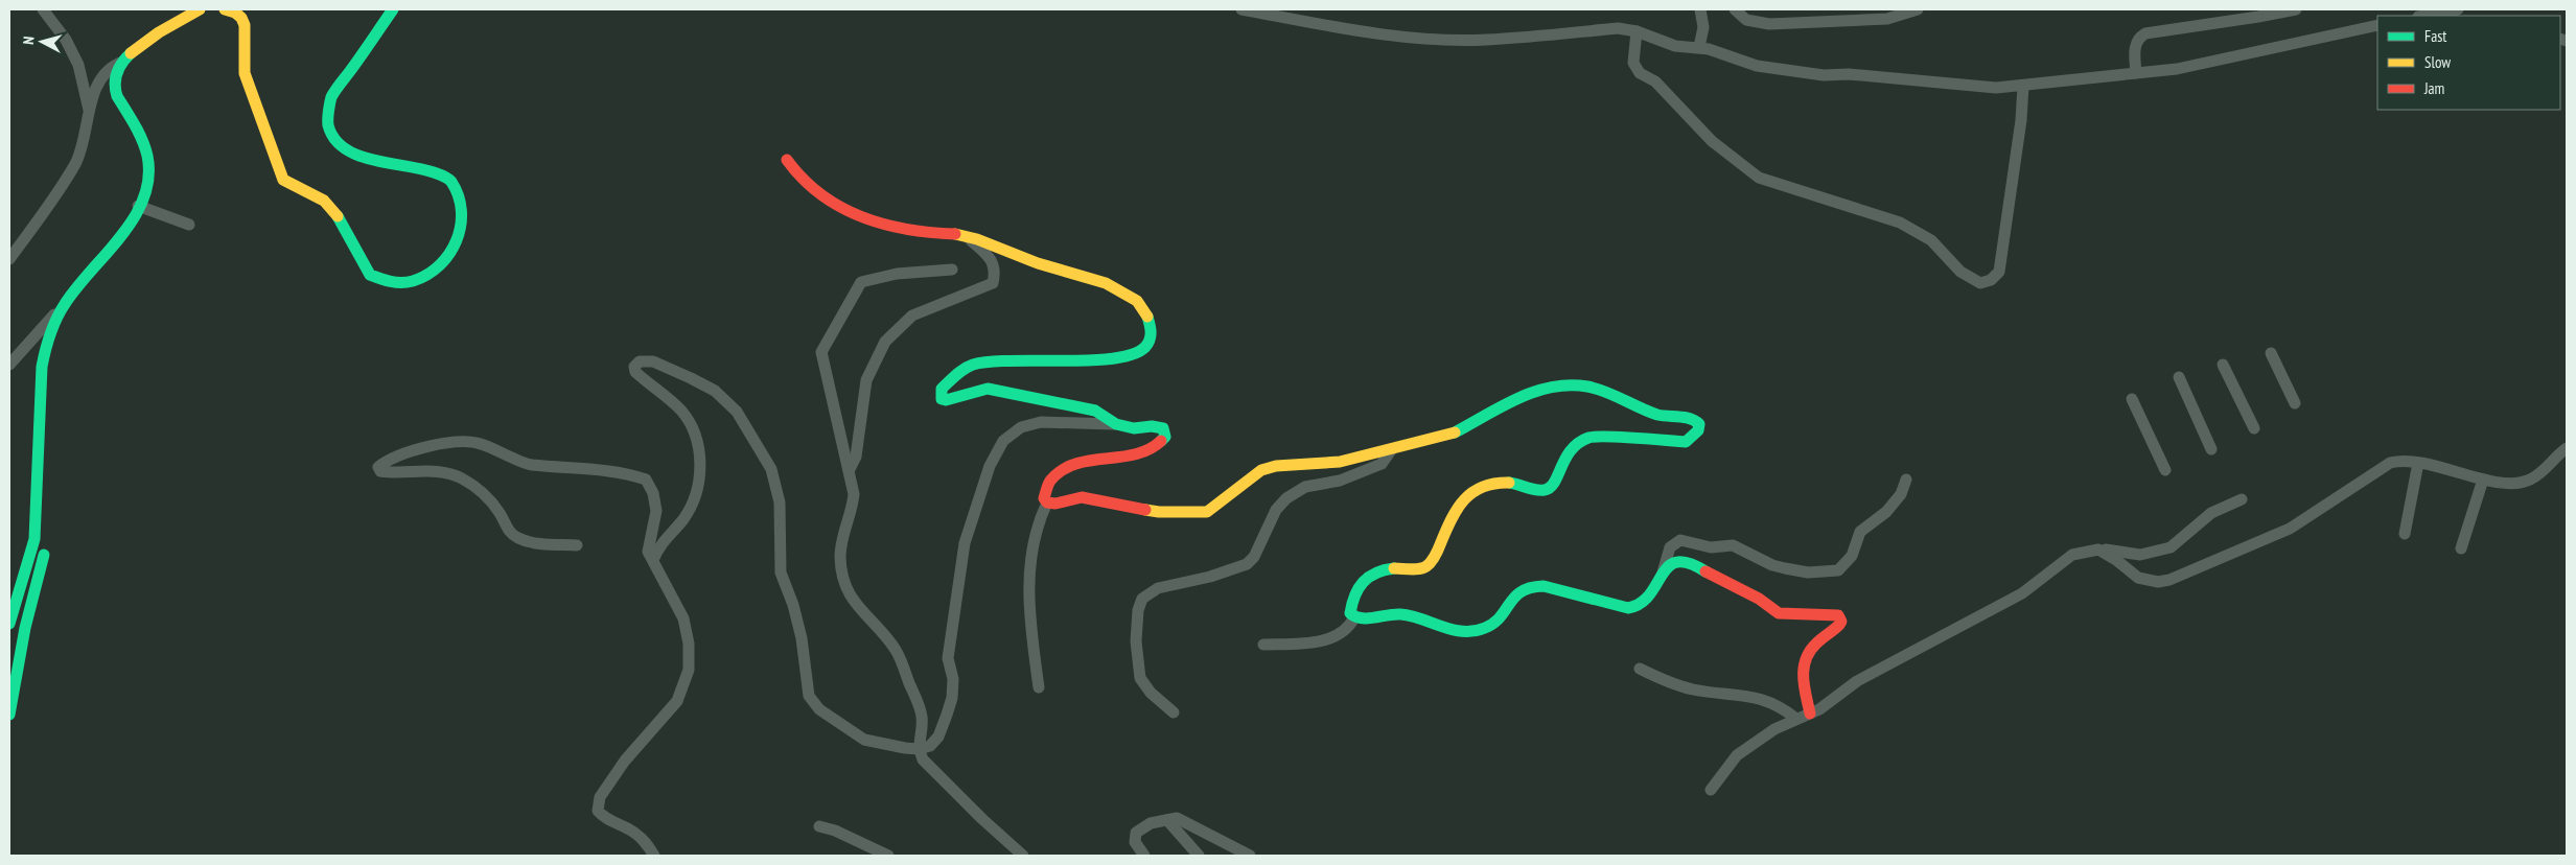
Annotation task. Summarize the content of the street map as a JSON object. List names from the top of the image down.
{
  "legend": ["Fast", "Slow", "Jam"],
  "north": "left"
}
